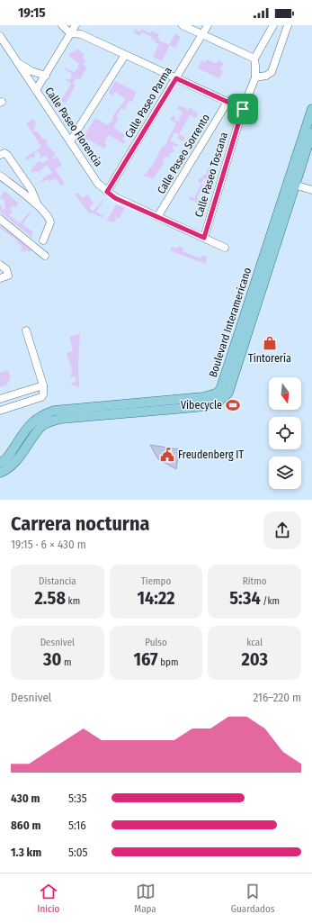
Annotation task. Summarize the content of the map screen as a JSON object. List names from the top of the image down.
{
  "streets": {
    "main road": ["Boulevard Interamericano"],
    "street": [
      "Calle Paseo Parma",
      "Calle Paseo Florencia",
      "Calle Paseo Sorrento",
      "Calle Paseo Toscana"
    ]
  },
  "crossings": [
    ["Calle Paseo Parma", "Calle Paseo Florencia"],
    ["Calle Paseo Florencia", "Calle Paseo Sorrento"],
    ["Calle Paseo Florencia", "Calle Paseo Toscana"]
  ],
  "places": {
    "shop": ["Tintorería"],
    "sports": ["Vibecycle"],
    "public building": ["Freudenberg IT"]
  },
  "north": "bottom",
  "page": {
    "status": "19:15",
    "heading": ["Carrera nocturna", "19:15 · 6 × 430 m"],
    "stats": [
      ["Distancia", "2.58 km"],
      ["Tiempo", "14:22"],
      ["Ritmo", "5:34 /km"],
      ["Desnivel", "30 m"],
      ["Pulso", "167 bpm"],
      ["kcal", "203"]
    ],
    "chart": ["Desnivel", "216–220 m"],
    "list": [
      {
        "name": "430 m",
        "note": "5:35"
      },
      {
        "name": "860 m",
        "note": "5:16"
      },
      {
        "name": "1.3 km",
        "note": "5:05"
      }
    ],
    "tabs": ["Inicio", "Mapa", "Guardados"]
  }
}
